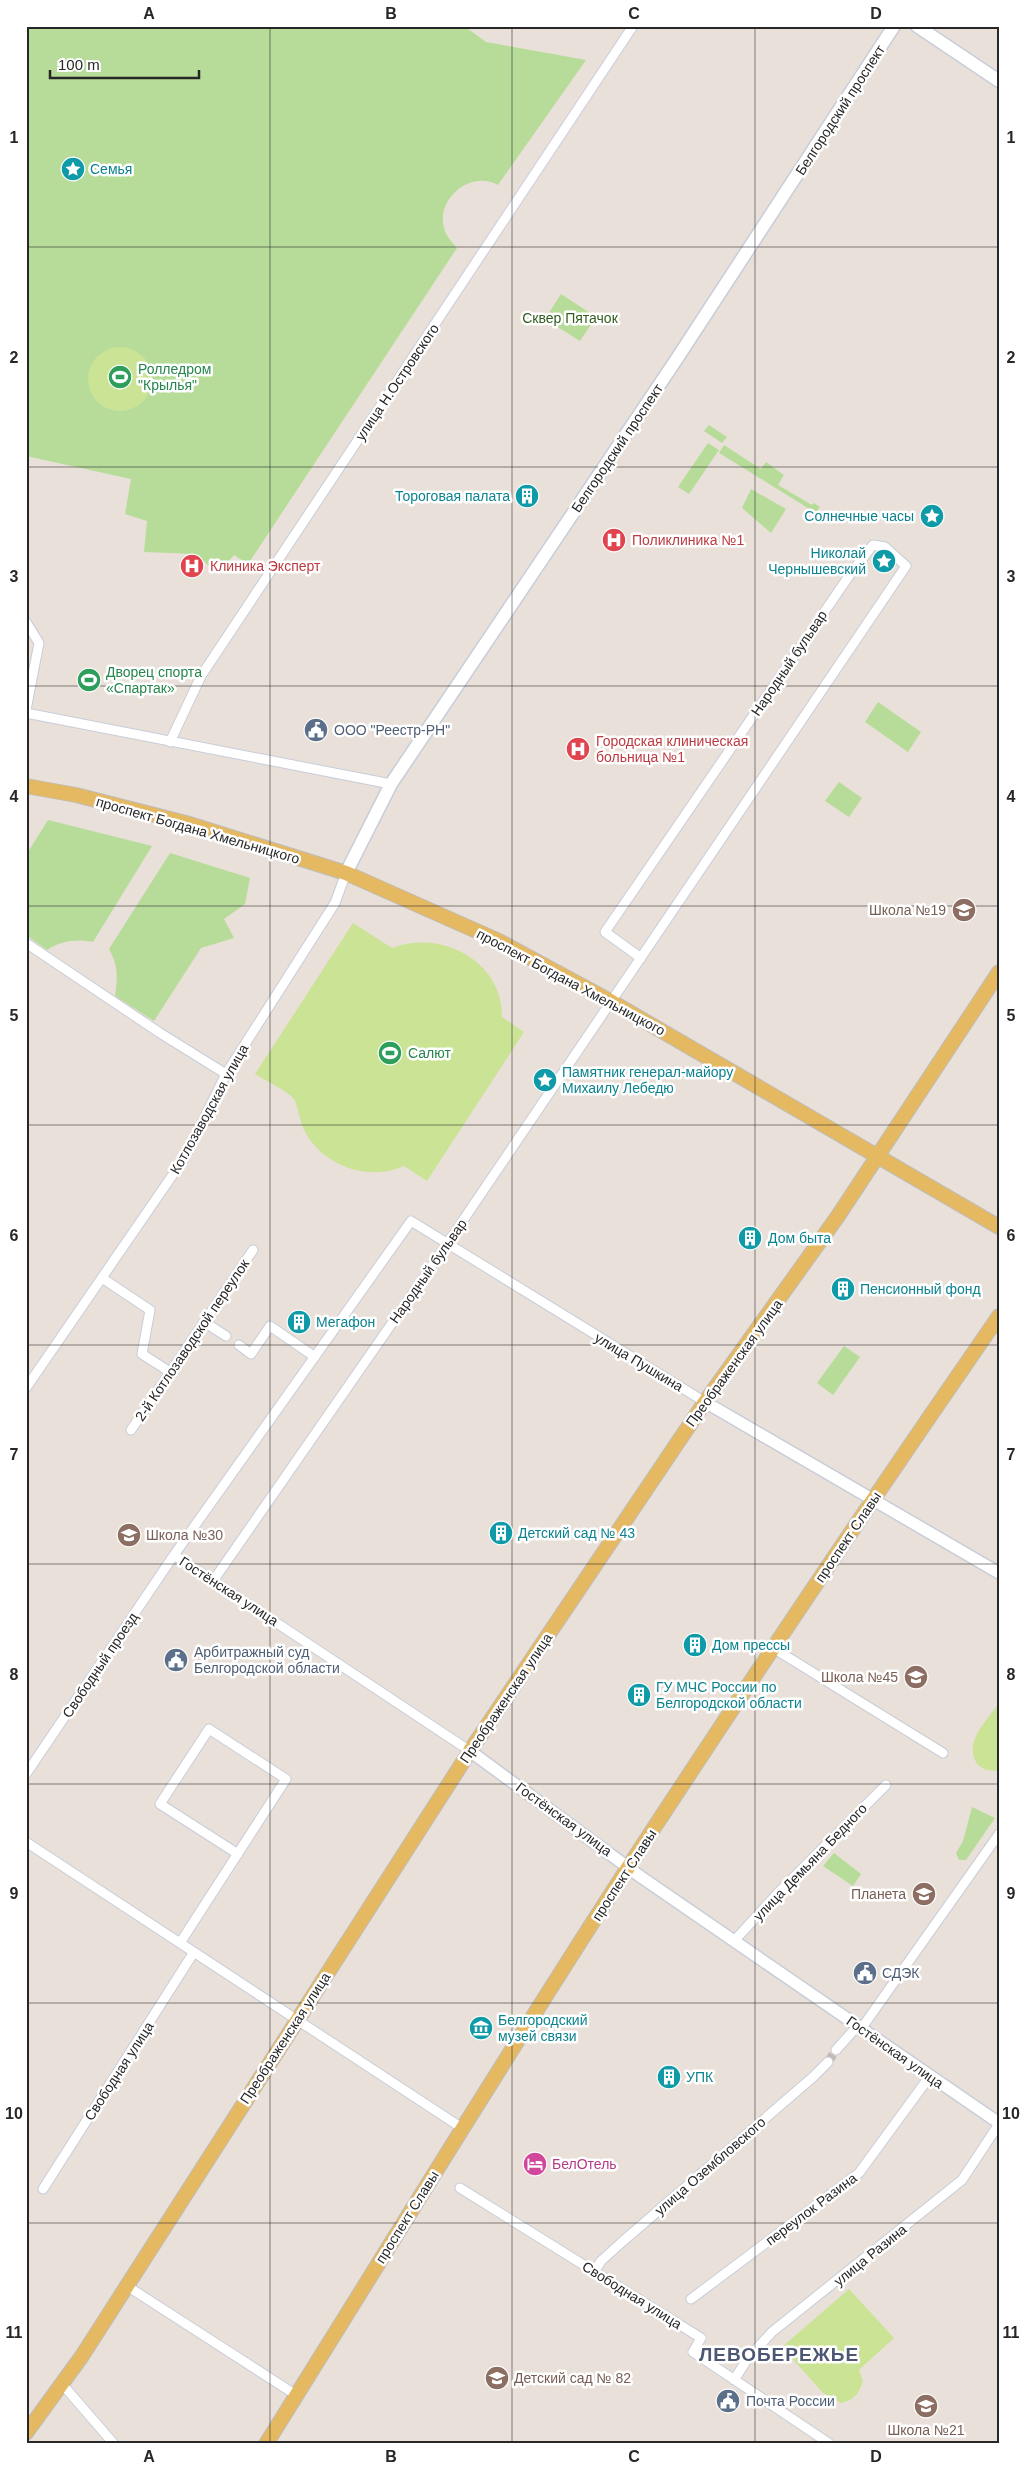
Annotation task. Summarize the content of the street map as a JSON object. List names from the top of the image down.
{
  "streets": {
    "main road": [
      "Белгородский проспект",
      "проспект Богдана Хмельницкого",
      "Преображенская улица",
      "проспект Славы"
    ],
    "street": [
      "улица Н.Островского",
      "Народный бульвар",
      "Котлозаводская улица",
      "2-й Котлозаводской переулок",
      "улица Пушкина",
      "Гостёнская улица",
      "Свободный проезд",
      "улица Демьяна Бедного",
      "Свободная улица",
      "улица Озембловского",
      "переулок Разина",
      "улица Разина"
    ]
  },
  "crossings": [
    ["Белгородский проспект", "проспект Богдана Хмельницкого"],
    ["Белгородский проспект", "Котлозаводская улица"],
    ["Народный бульвар", "проспект Богдана Хмельницкого"],
    ["Народный бульвар", "улица Пушкина"],
    ["Народный бульвар", "Гостёнская улица"],
    ["проспект Богдана Хмельницкого", "Котлозаводская улица"],
    ["проспект Богдана Хмельницкого", "Преображенская улица"],
    ["улица Пушкина", "Преображенская улица"],
    ["улица Пушкина", "проспект Славы"],
    ["Преображенская улица", "Гостёнская улица"],
    ["проспект Славы", "Гостёнская улица"],
    ["Гостёнская улица", "Свободный проезд"],
    ["Гостёнская улица", "улица Демьяна Бедного"],
    ["Гостёнская улица", "переулок Разина"],
    ["Гостёнская улица", "улица Разина"],
    ["Свободная улица", "улица Озембловского"],
    ["Свободная улица", "улица Разина"]
  ],
  "districts": ["ЛЕВОБЕРЕЖЬЕ"],
  "parks": ["Сквер Пятачок"],
  "places": {
    "place": [
      "Семья",
      "Солнечные часы",
      "Николай Чернышевский",
      "Памятник генерал-майору Михаилу Лебедю"
    ],
    "sports": ["Ролледром \"Крылья\"", "Дворец спорта «Спартак»", "Салют"],
    "building": [
      "Тороговая палата",
      "Дом быта",
      "Пенсионный фонд",
      "Мегафон",
      "Детский сад № 43",
      "Дом прессы",
      "ГУ МЧС России по Белгородской области",
      "УПК"
    ],
    "hospital": ["Поликлиника №1", "Клиника Эксперт", "Городская клиническая больница №1"],
    "public building": [
      "ООО \"Реестр-РН\"",
      "Арбитражный суд Белгородской области",
      "СДЭК",
      "Почта России"
    ],
    "school or university": [
      "Школа №19",
      "Школа №30",
      "Школа №45",
      "Планета",
      "Детский сад № 82",
      "Школа №21"
    ],
    "museum": ["Белгородский музей связи"],
    "hotel": ["БелОтель"]
  },
  "scale_bar": "100 m",
  "grid": {
    "columns": [
      "A",
      "B",
      "C",
      "D"
    ],
    "rows": [
      "1",
      "2",
      "3",
      "4",
      "5",
      "6",
      "7",
      "8",
      "9",
      "10",
      "11"
    ]
  }
}
